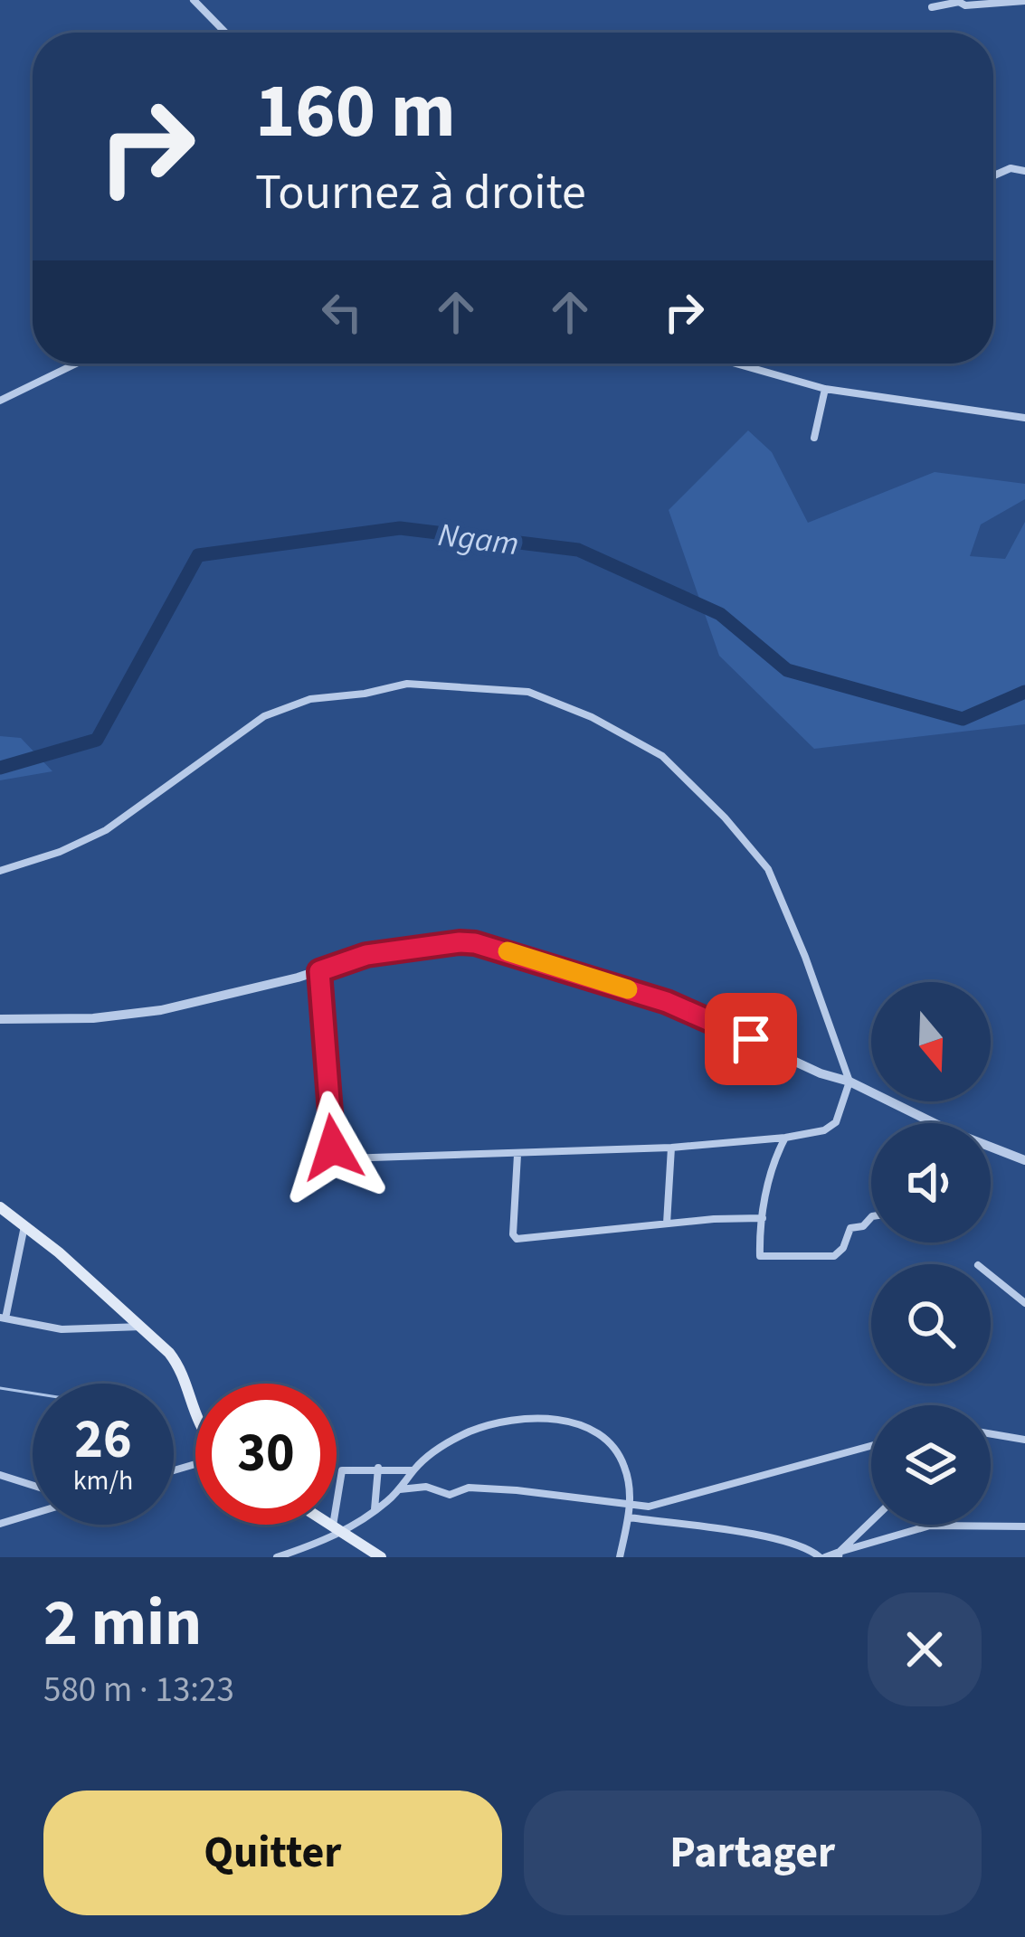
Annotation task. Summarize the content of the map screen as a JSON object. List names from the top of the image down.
{
  "water": ["Ngam"],
  "north": "bottom",
  "page": {
    "turn": ["160 m", "Tournez à droite"],
    "speed": "26 km/h",
    "limit": "30",
    "heading": ["2 min", "580 m · 13:23"],
    "buttons": ["Quitter", "Partager"]
  }
}
